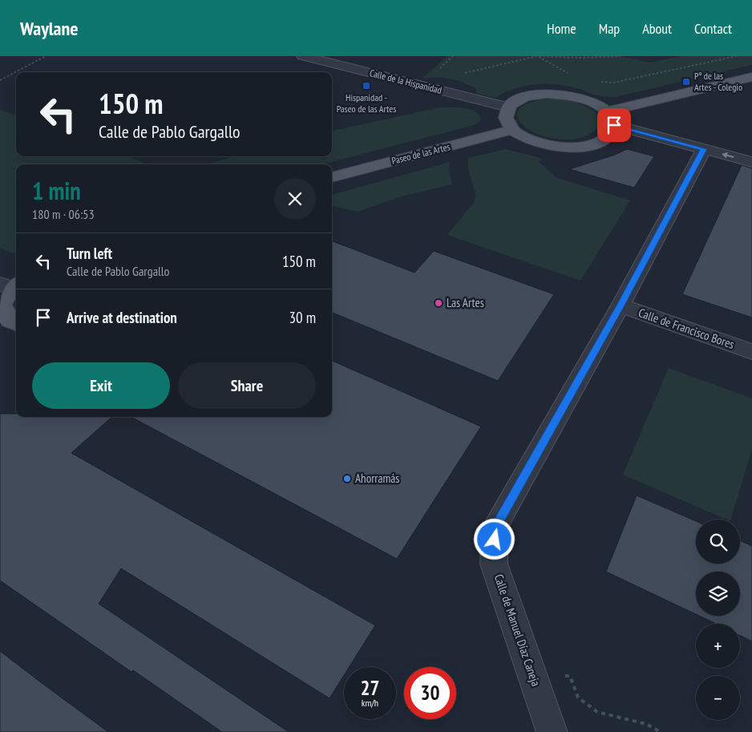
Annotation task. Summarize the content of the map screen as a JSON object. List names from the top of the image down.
{
  "streets": {
    "main road": ["Paseo de las Artes"],
    "street": ["Calle de la Hispanidad", "Calle de Francisco Bores", "Calle de Manuel Díaz Caneja"]
  },
  "crossings": [
    ["Calle de Francisco Bores", "Calle de Manuel Díaz Caneja"]
  ],
  "places": {
    "transit": ["Pº de las Artes - Colegio", "Hispanidad - Paseo de las Artes"],
    "other": ["Las Artes", "Ahorramás"]
  },
  "page": {
    "header": "Waylane",
    "nav": [
      "Home",
      "Map",
      "About",
      "Contact"
    ],
    "turn": ["150 m", "Calle de Pablo Gargallo"],
    "heading": ["1 min", "180 m · 06:53"],
    "list": [
      {
        "name": "Turn left",
        "note": "Calle de Pablo Gargallo",
        "value": "150 m"
      },
      {
        "name": "Arrive at destination",
        "value": "30 m"
      }
    ],
    "buttons": ["Exit", "Share"],
    "map_buttons": ["+", "−"],
    "speed": "27 km/h",
    "limit": "30"
  }
}
